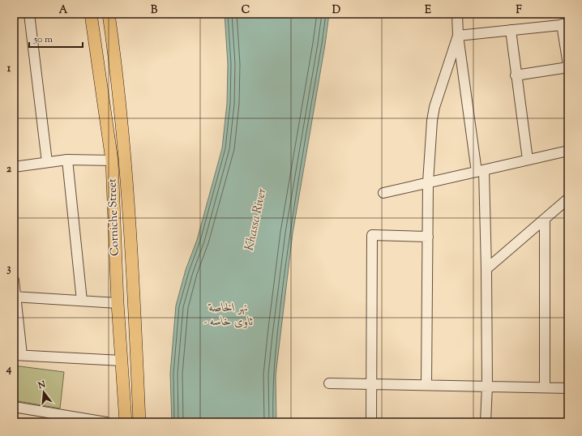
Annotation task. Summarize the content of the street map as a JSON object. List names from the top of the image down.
{
  "streets": {
    "main road": ["Corniche Street"]
  },
  "water": ["Khassa River", "نهر الخاصة - ئاوی خاسە"],
  "scale_bar": "50 m",
  "north": "top",
  "grid": {
    "columns": [
      "A",
      "B",
      "C",
      "D",
      "E",
      "F"
    ],
    "rows": [
      "1",
      "2",
      "3",
      "4"
    ]
  }
}
